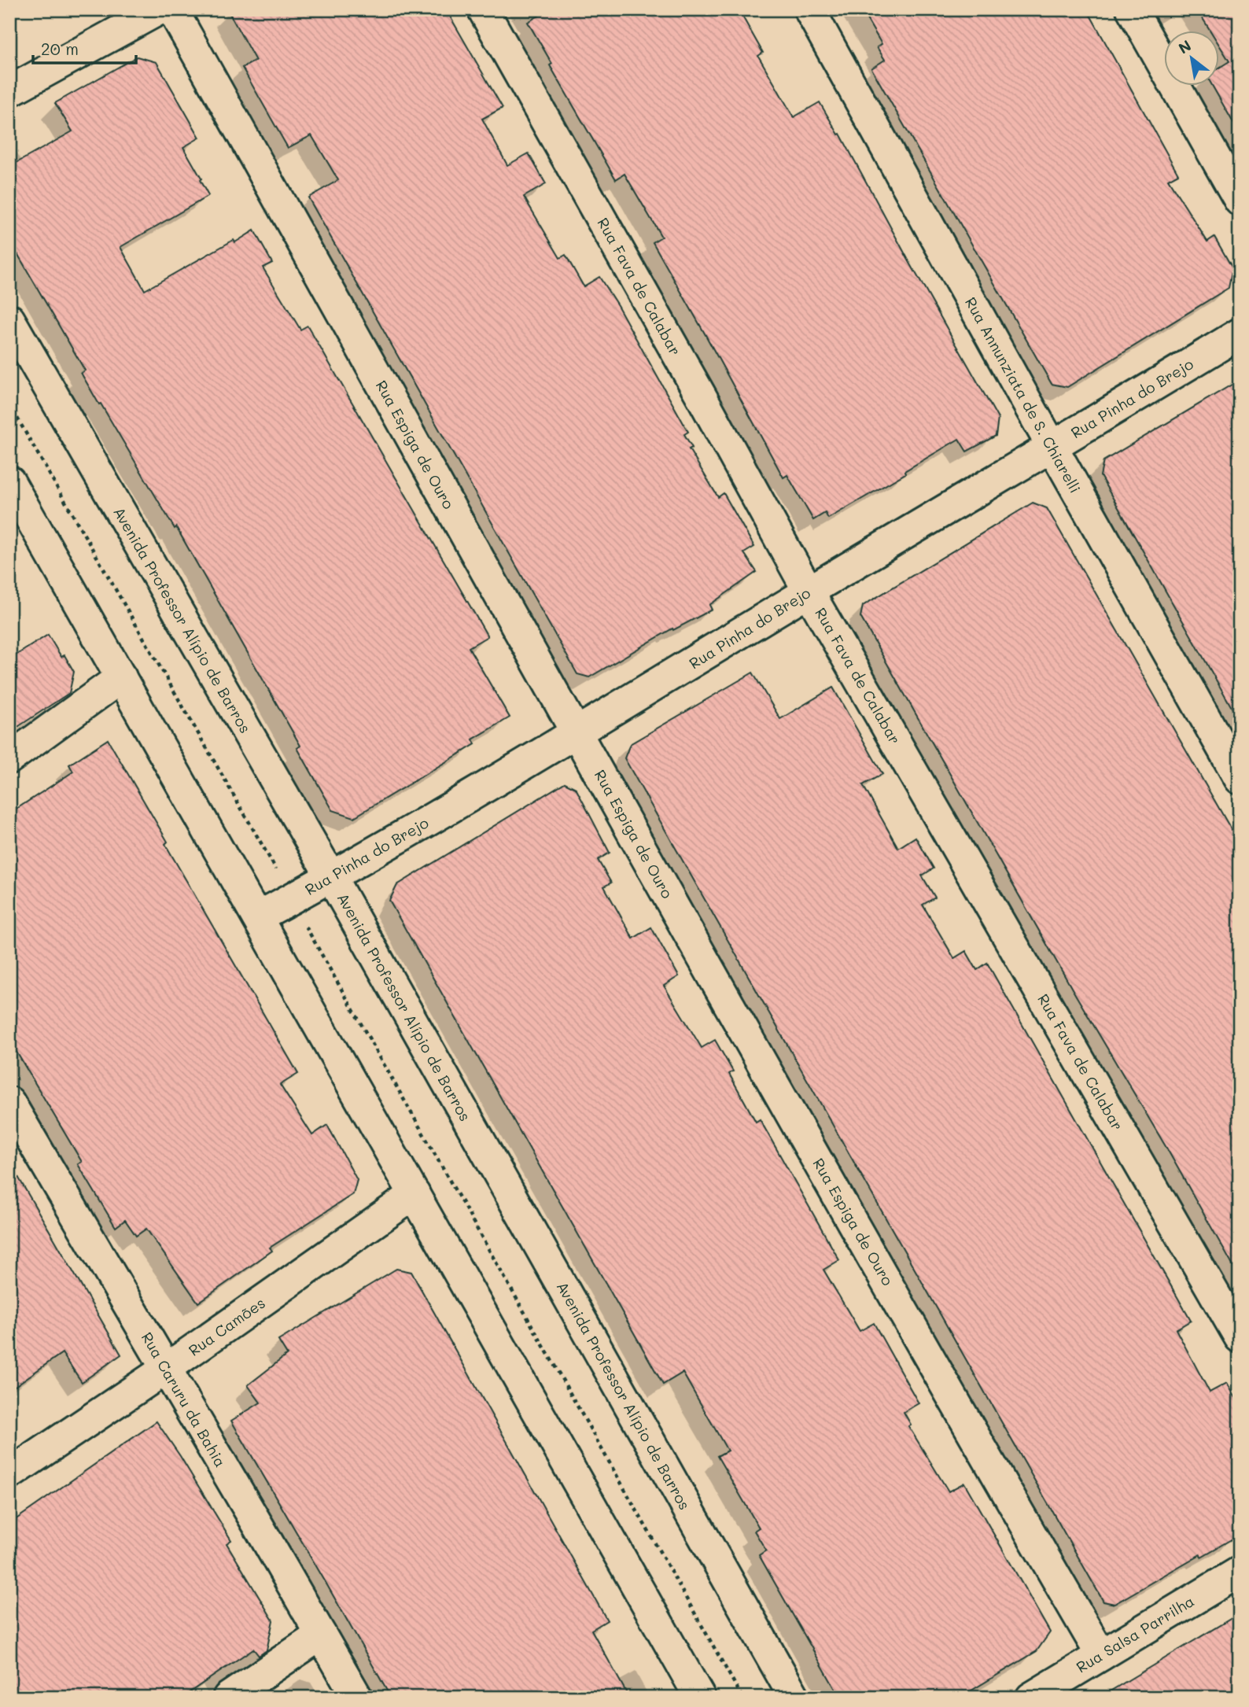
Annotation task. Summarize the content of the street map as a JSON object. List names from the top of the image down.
{
  "streets": {
    "street": [
      "Rua Fava de Calabar",
      "Rua Annunziata de S. Chiarelli",
      "Rua Pinha do Brejo",
      "Rua Espiga de Ouro",
      "Avenida Professor Alípio de Barros",
      "Rua Camões",
      "Rua Caruru da Bahia",
      "Rua Salsa Parrilha"
    ]
  },
  "crossings": [
    ["Rua Fava de Calabar", "Rua Pinha do Brejo"],
    ["Rua Annunziata de S. Chiarelli", "Rua Pinha do Brejo"],
    ["Rua Pinha do Brejo", "Rua Espiga de Ouro"],
    ["Rua Pinha do Brejo", "Avenida Professor Alípio de Barros"],
    ["Rua Espiga de Ouro", "Rua Salsa Parrilha"],
    ["Rua Camões", "Rua Caruru da Bahia"]
  ],
  "scale_bar": "20 m",
  "north": "top left"
}
